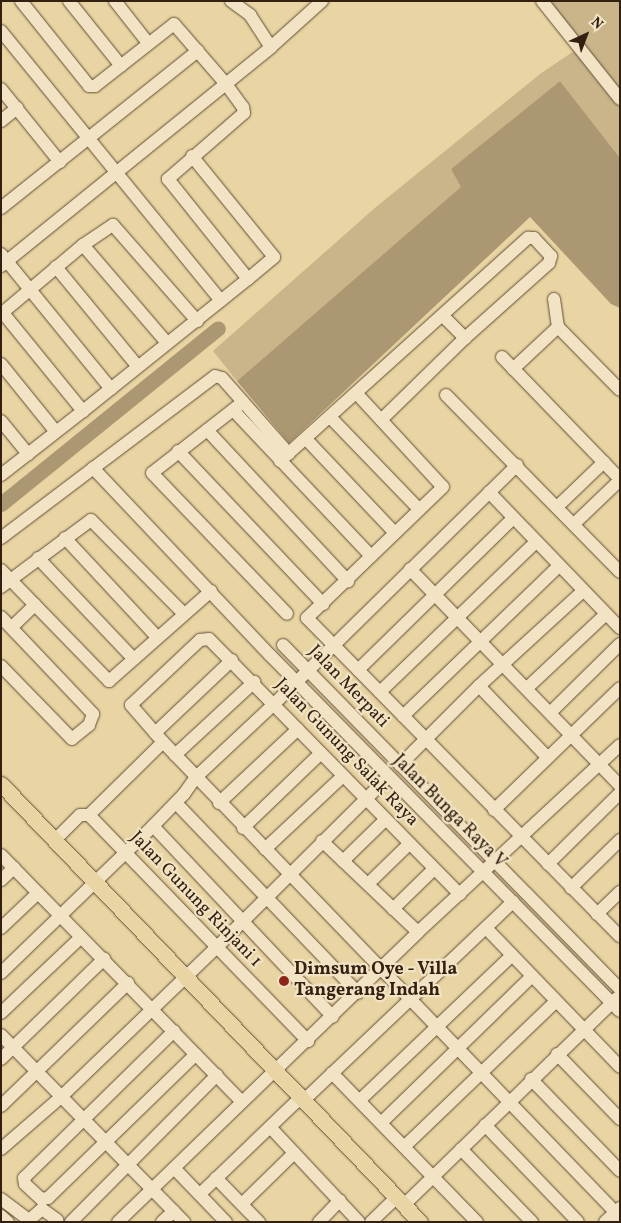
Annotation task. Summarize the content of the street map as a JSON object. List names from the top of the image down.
{
  "streets": {
    "street": [
      "Jalan Merpati",
      "Jalan Gunung Salak Raya",
      "Jalan Bunga Raya V",
      "Jalan Gunung Rinjani 1"
    ]
  },
  "places": ["Dimsum Oye - Villa Tangerang Indah"],
  "north": "top right"
}
